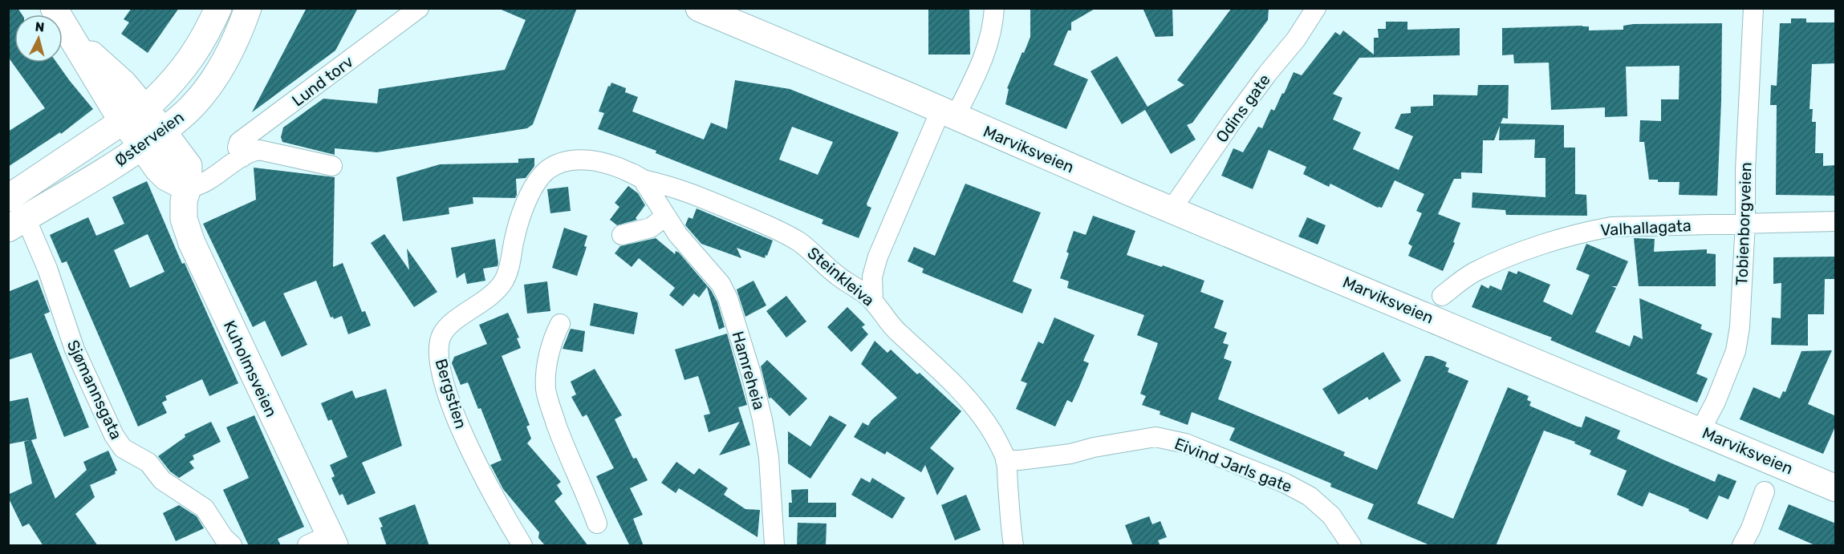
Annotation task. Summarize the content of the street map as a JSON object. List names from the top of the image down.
{
  "streets": {
    "main road": ["Østerveien", "Marviksveien", "Kuholmsveien"],
    "street": [
      "Lund torv",
      "Odins gate",
      "Tobienborgveien",
      "Valhallagata",
      "Steinkleiva",
      "Hamreheia",
      "Sjømannsgata",
      "Bergstien",
      "Eivind Jarls gate"
    ]
  },
  "crossings": [
    ["Odins gate", "Marviksveien"],
    ["Østerveien", "Kuholmsveien"],
    ["Østerveien", "Sjømannsgata"],
    ["Marviksveien", "Tobienborgveien"],
    ["Tobienborgveien", "Valhallagata"],
    ["Steinkleiva", "Hamreheia"],
    ["Steinkleiva", "Bergstien"],
    ["Steinkleiva", "Eivind Jarls gate"]
  ],
  "north": "top"
}
